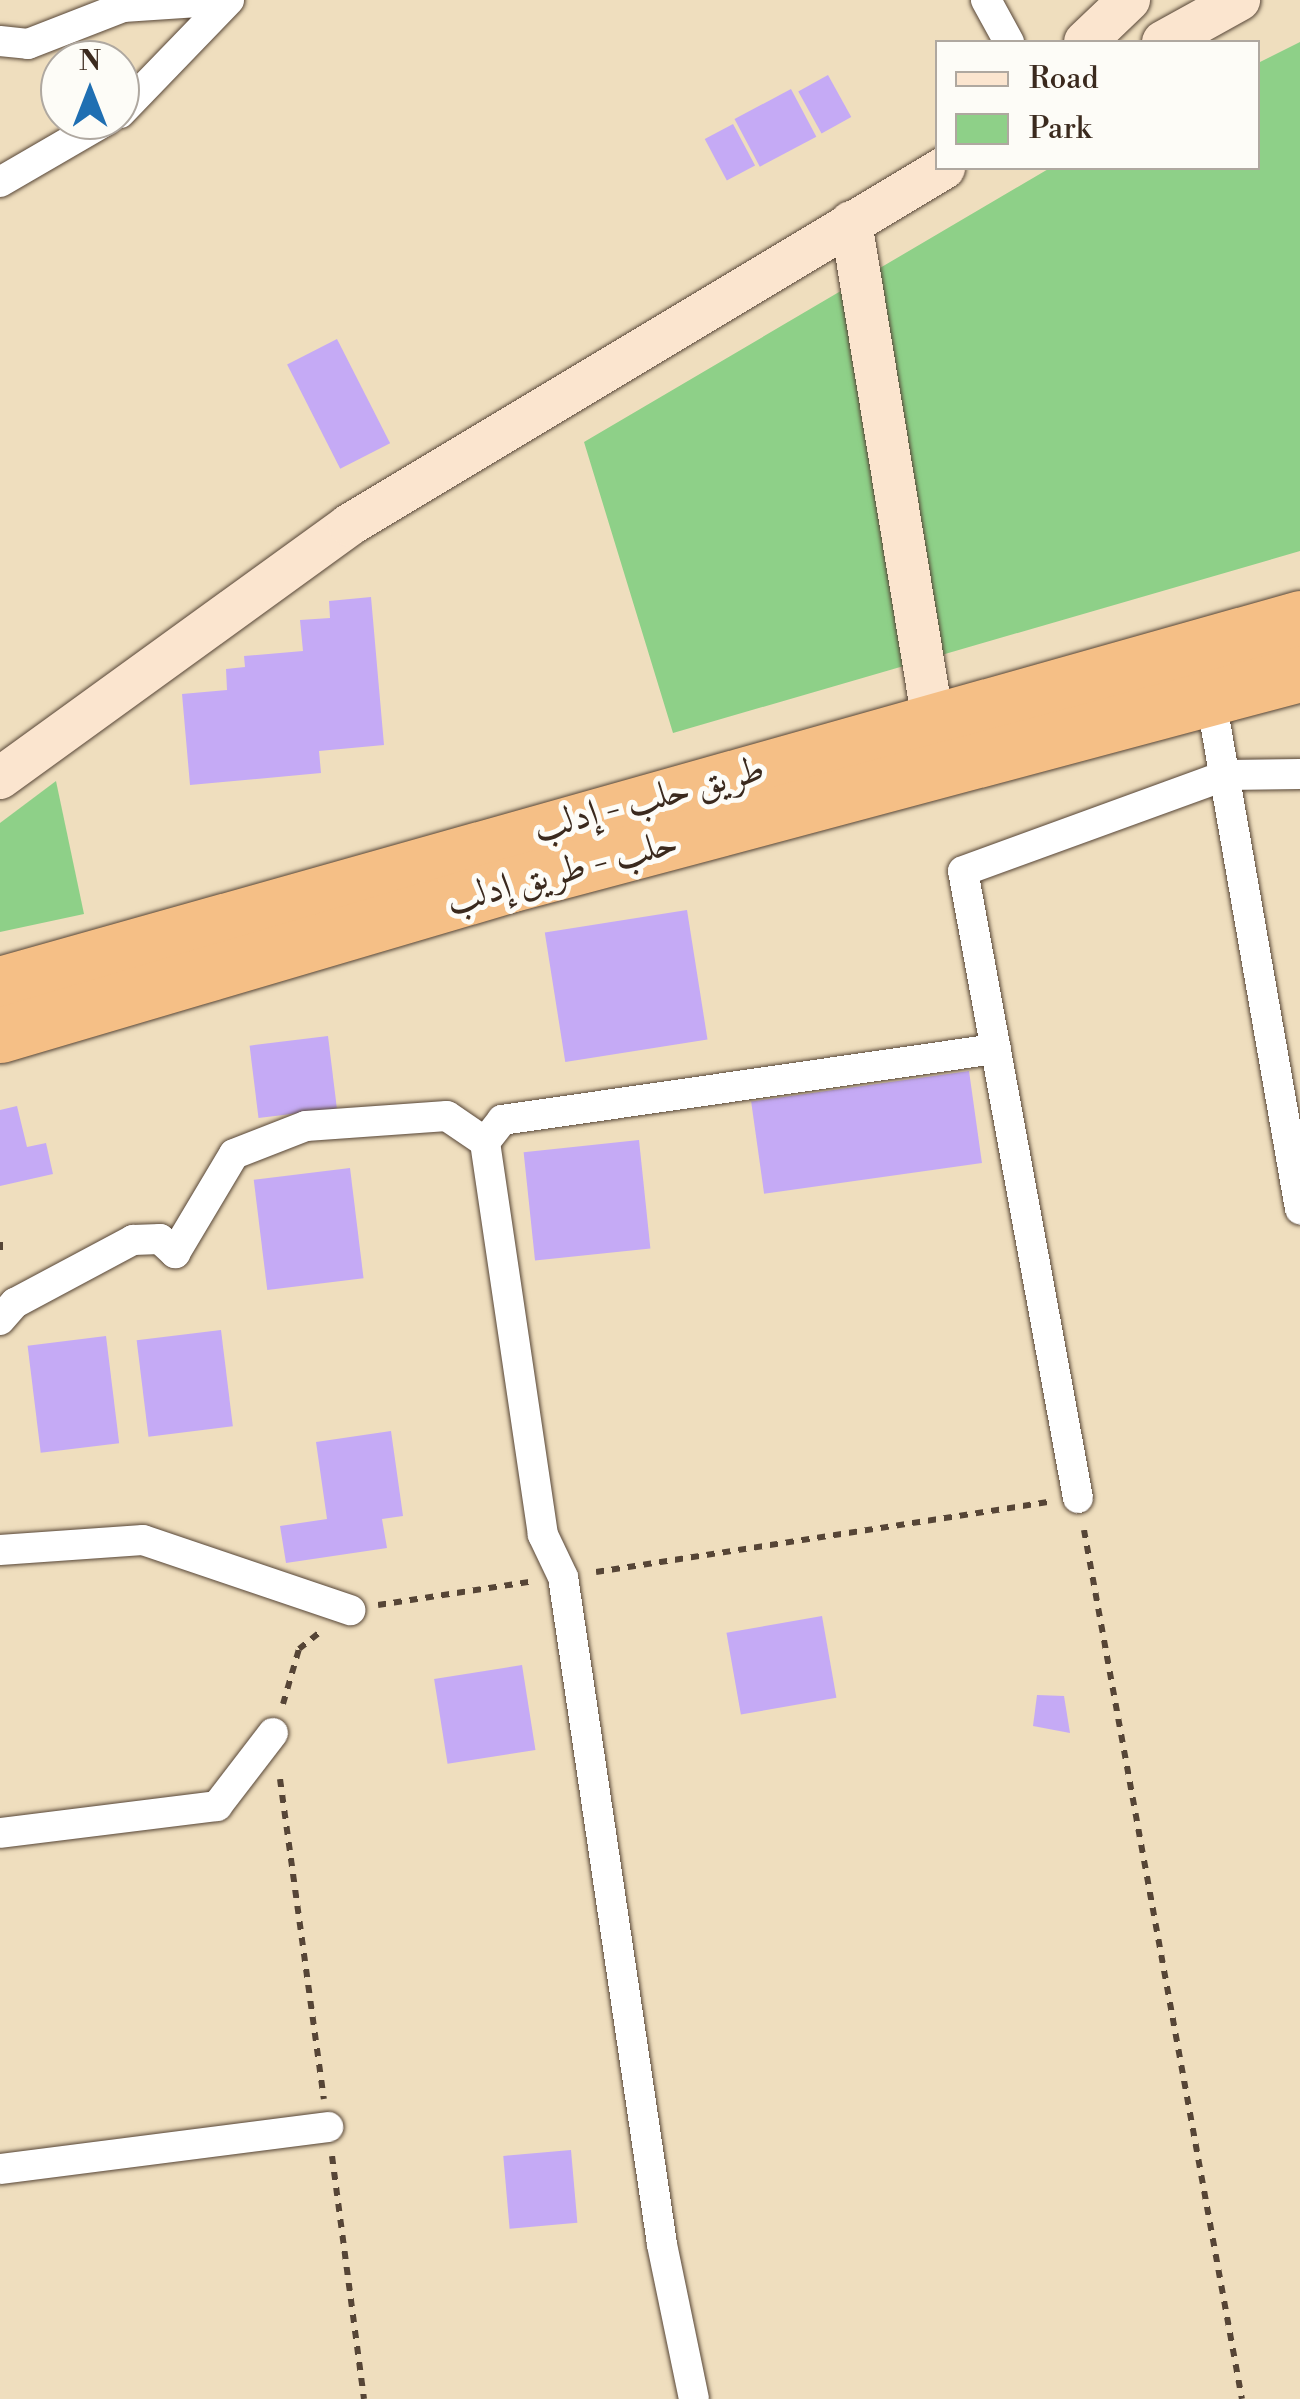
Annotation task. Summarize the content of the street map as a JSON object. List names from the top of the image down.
{
  "streets": {
    "highway": ["طريق حلب - إدلب", "حلب - طريق إدلب"]
  },
  "legend": ["Road", "Park"],
  "north": "top"
}
